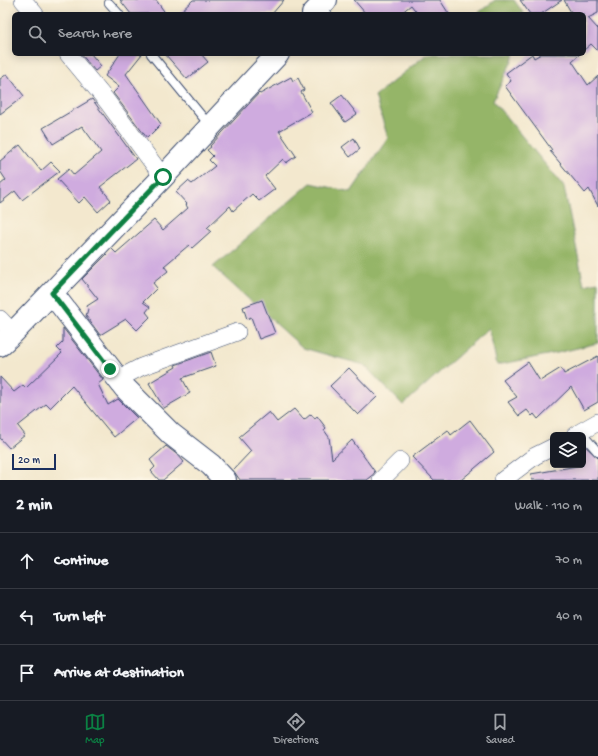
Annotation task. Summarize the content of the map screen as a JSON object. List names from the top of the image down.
{
  "scale_bar": "20 m",
  "page": {
    "search": "Search here",
    "scale": "20 m",
    "heading": ["2 min", "Walk · 110 m"],
    "list": [
      ["Continue", "70 m"],
      ["Turn left", "40 m"],
      "Arrive at destination"
    ],
    "nav": ["Map", "Directions", "Saved"]
  }
}
